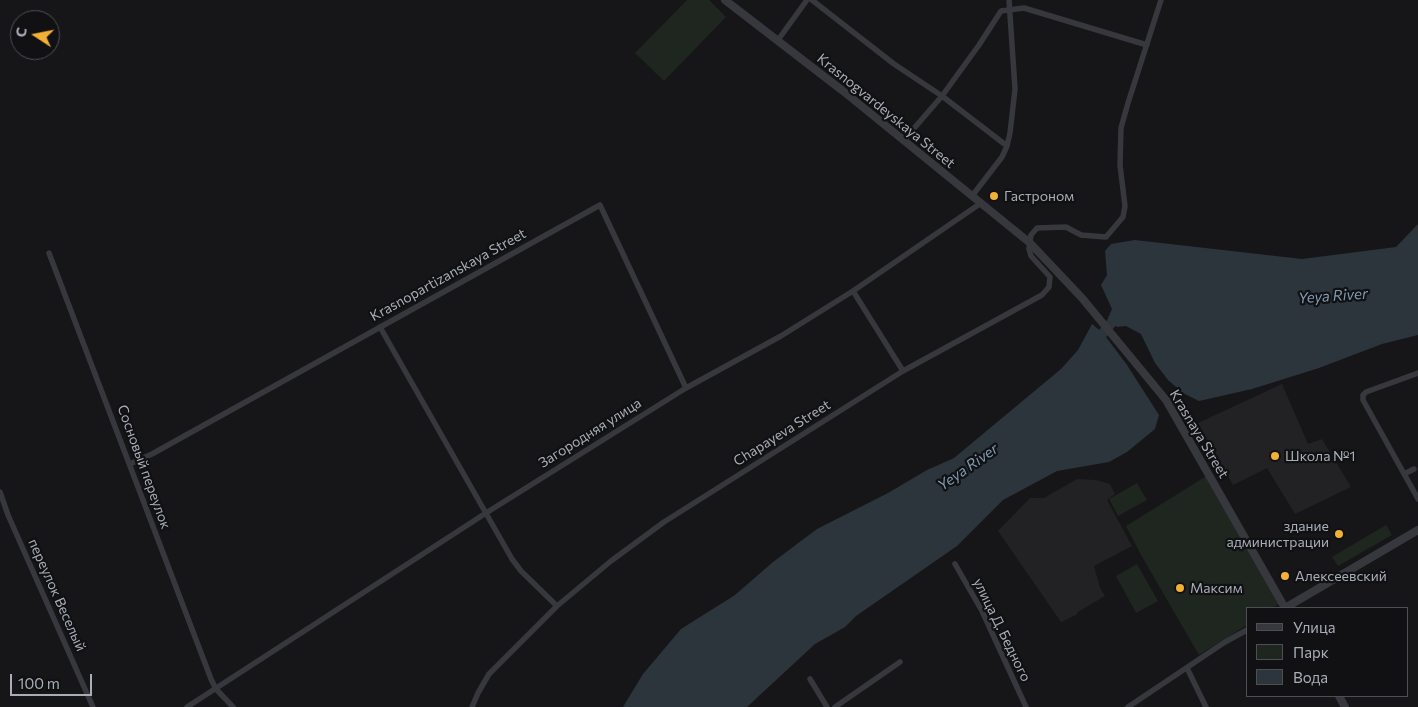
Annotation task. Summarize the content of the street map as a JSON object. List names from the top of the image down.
{
  "streets": {
    "street": [
      "Krasnogvardeyskaya Street",
      "Krasnopartizanskaya Street",
      "Загородняя улица",
      "Chapayeva Street",
      "Krasnaya Street",
      "Сосновый переулок",
      "переулок Веселый",
      "улица Д. Бедного"
    ]
  },
  "crossings": [
    ["Krasnogvardeyskaya Street", "Загородняя улица"],
    ["Krasnogvardeyskaya Street", "Chapayeva Street"],
    ["Krasnogvardeyskaya Street", "Krasnaya Street"],
    ["Krasnopartizanskaya Street", "Загородняя улица"],
    ["Krasnopartizanskaya Street", "Сосновый переулок"],
    ["Загородняя улица", "Сосновый переулок"],
    ["Chapayeva Street", "Krasnaya Street"]
  ],
  "water": ["Yeya River"],
  "places": [
    "Гастроном",
    "Школа №1",
    "здание администрации",
    "Алексеевский",
    "Максим"
  ],
  "legend": ["Улица", "Парк", "Вода"],
  "scale_bar": "100 m",
  "north": "left"
}
